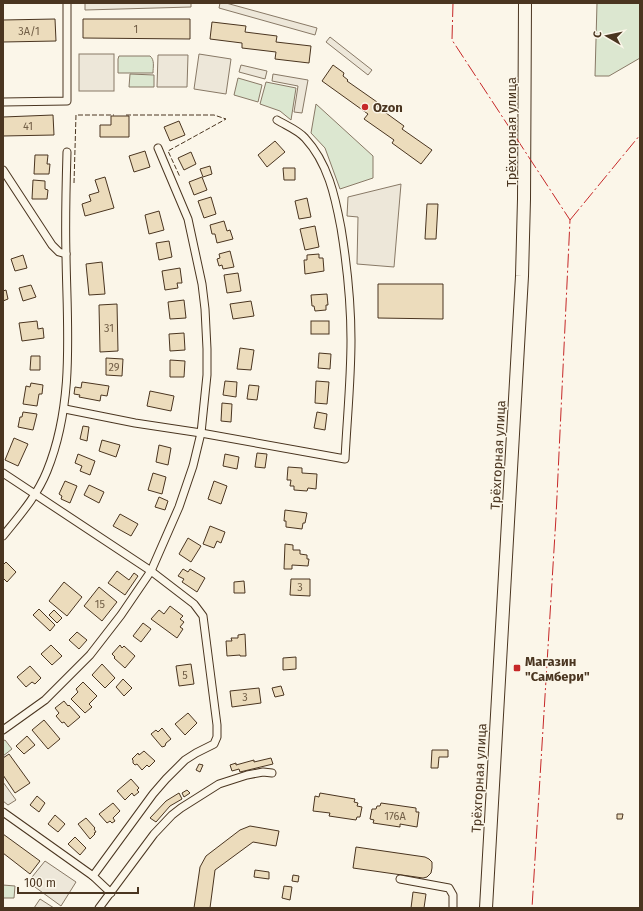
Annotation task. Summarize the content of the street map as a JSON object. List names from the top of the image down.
{
  "streets": {
    "highway": ["Трёхгорная улица"]
  },
  "places": {
    "other": ["Ozon"],
    "transit": ["Магазин \"Самбери\""]
  },
  "house_numbers": [
    "1",
    "3А/1",
    "41",
    "31",
    "29",
    "3",
    "15",
    "5",
    "3",
    "176А"
  ],
  "scale_bar": "100 m",
  "north": "left"
}
